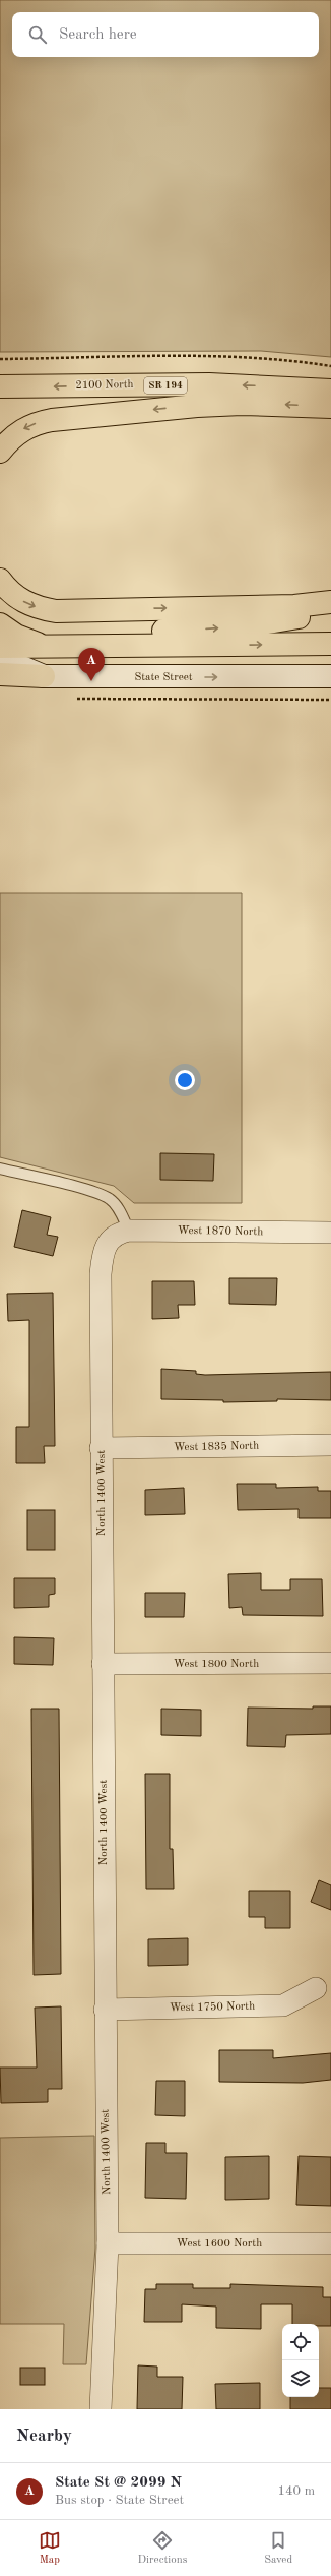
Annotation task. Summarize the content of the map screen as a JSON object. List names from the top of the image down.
{
  "streets": {
    "highway": ["2100 North", "SR 194"],
    "main road": ["State Street"],
    "street": [
      "West 1870 North",
      "West 1835 North",
      "North 1400 West",
      "West 1800 North",
      "West 1750 North",
      "West 1600 North"
    ]
  },
  "crossings": [
    ["West 1870 North", "North 1400 West"],
    ["West 1835 North", "North 1400 West"],
    ["North 1400 West", "West 1800 North"],
    ["North 1400 West", "West 1750 North"],
    ["North 1400 West", "West 1600 North"]
  ],
  "one_way": ["State Street"],
  "page": {
    "search": "Search here",
    "pins": "A",
    "heading": "Nearby",
    "list": [
      {
        "mark": "A",
        "name": "State St @ 2099 N",
        "note": "Bus stop · State Street",
        "value": "140 m"
      }
    ],
    "nav": ["Map", "Directions", "Saved"]
  }
}
